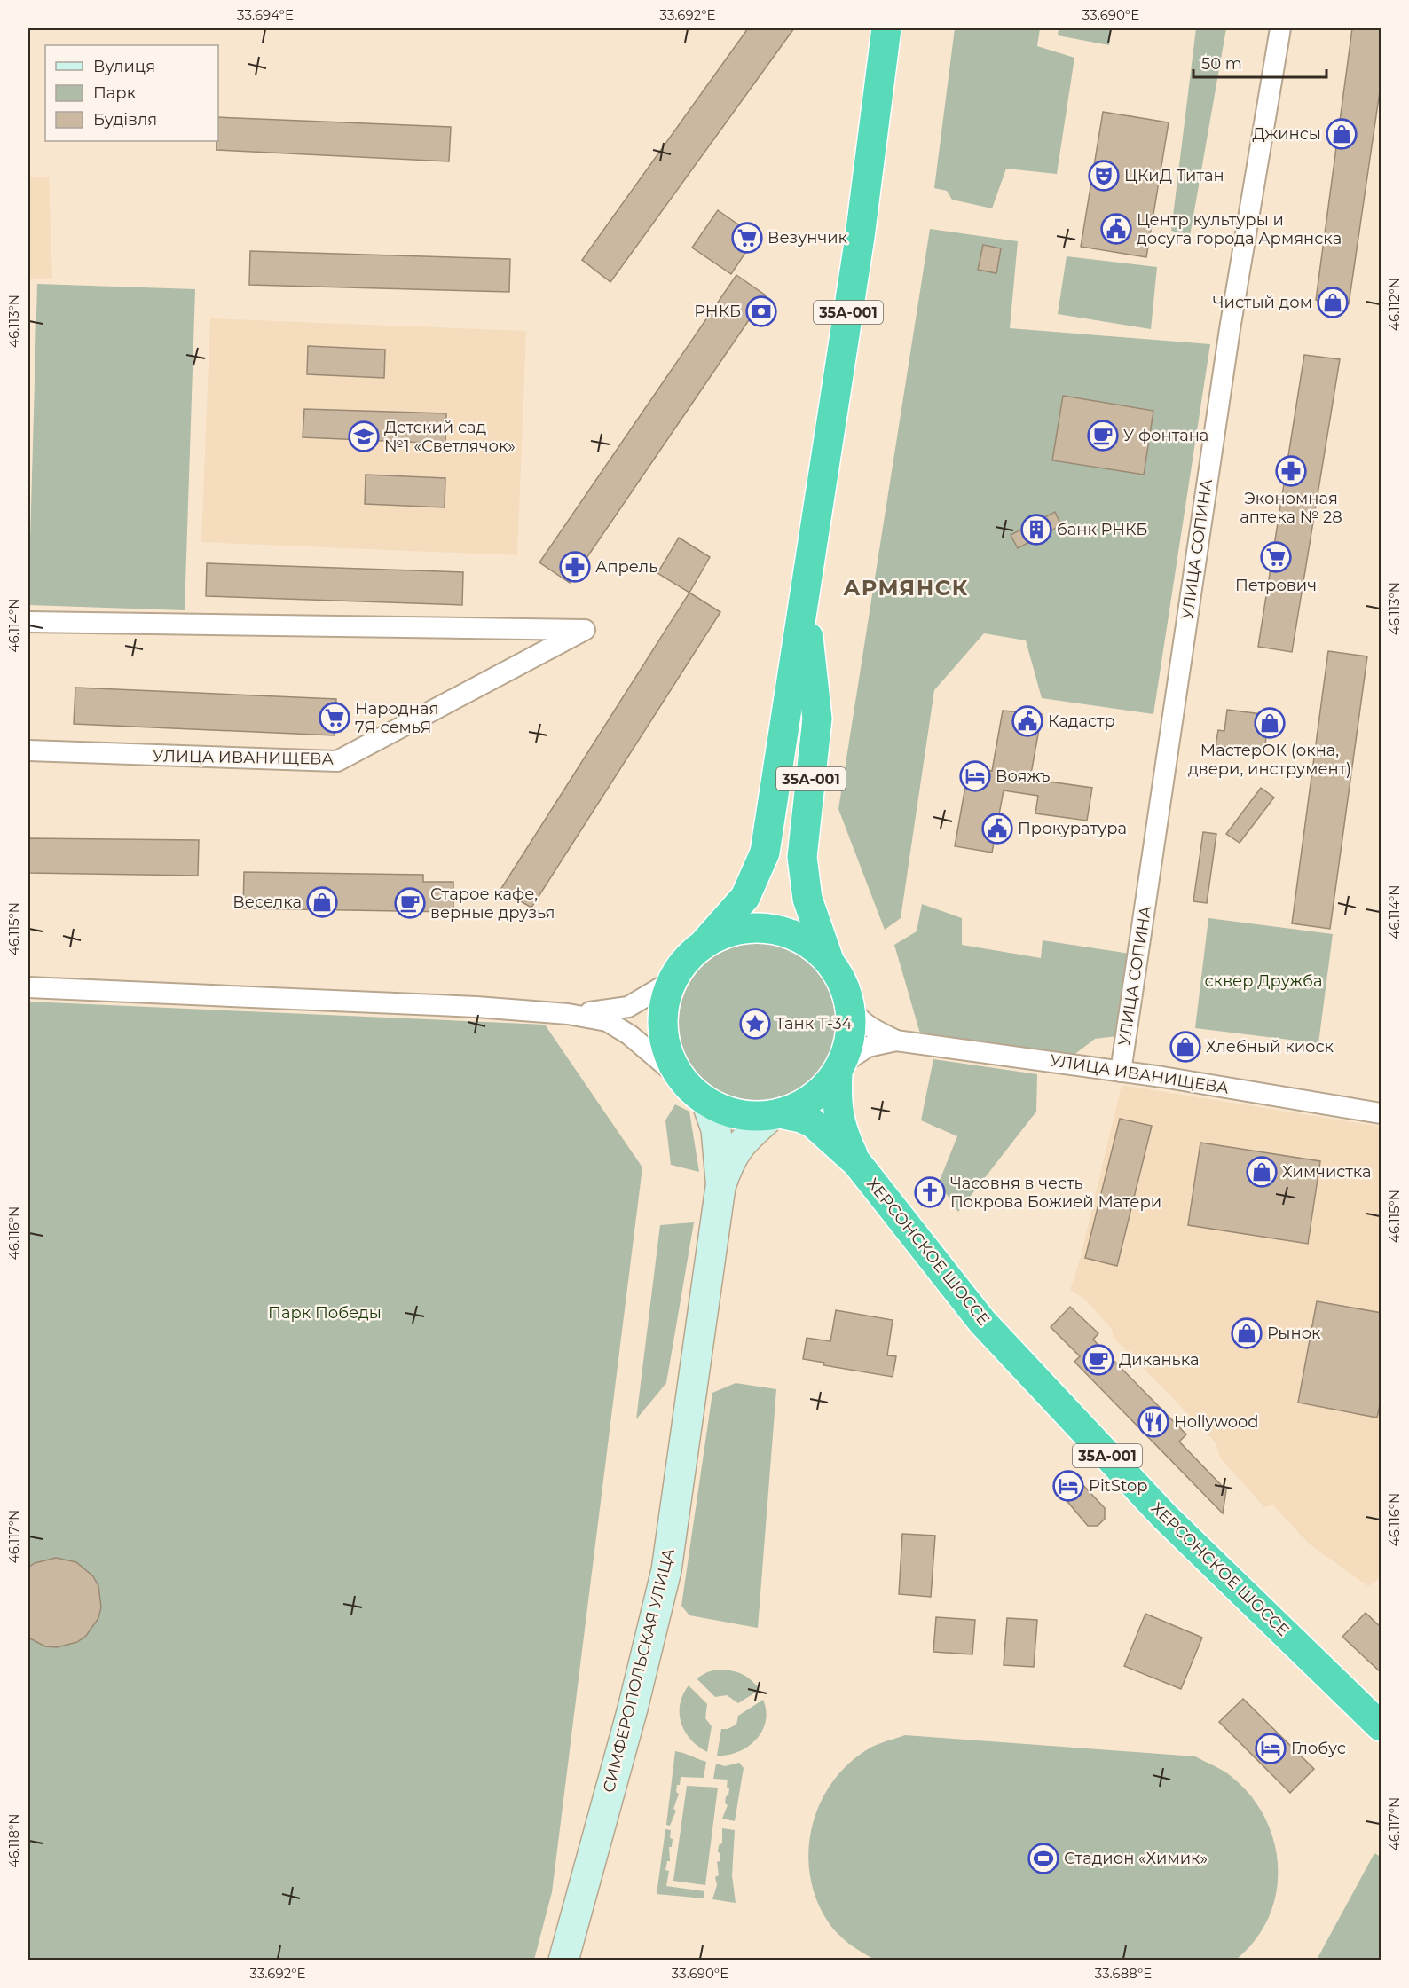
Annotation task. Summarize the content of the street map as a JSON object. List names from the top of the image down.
{
  "streets": {
    "highway": ["35А-001", "ХЕРСОНСКОЕ ШОССЕ"],
    "main road": ["СИМФЕРОПОЛЬСКАЯ УЛИЦА"],
    "street": ["УЛИЦА СОПИНА", "УЛИЦА ИВАНИЩЕВА"]
  },
  "crossings": [
    ["35А-001", "УЛИЦА ИВАНИЩЕВА"],
    ["35А-001", "ХЕРСОНСКОЕ ШОССЕ"],
    ["35А-001", "СИМФЕРОПОЛЬСКАЯ УЛИЦА"],
    ["УЛИЦА СОПИНА", "УЛИЦА ИВАНИЩЕВА"],
    ["УЛИЦА ИВАНИЩЕВА", "ХЕРСОНСКОЕ ШОССЕ"],
    ["УЛИЦА ИВАНИЩЕВА", "СИМФЕРОПОЛЬСКАЯ УЛИЦА"],
    ["ХЕРСОНСКОЕ ШОССЕ", "СИМФЕРОПОЛЬСКАЯ УЛИЦА"]
  ],
  "districts": ["АРМЯНСК"],
  "parks": ["сквер Дружба", "Парк Победы"],
  "places": {
    "shop": [
      "Джинсы",
      "Чистый дом",
      "МастерОК (окна, двери, инструмент)",
      "Веселка",
      "Хлебный киоск",
      "Химчистка",
      "Рынок"
    ],
    "theatre": ["ЦКиД Титан"],
    "public building": ["Центр культуры и досуга города Армянска", "Кадастр", "Прокуратура"],
    "supermarket": ["Везунчик", "Петрович", "Народная 7Я семьЯ"],
    "bank": ["РНКБ"],
    "cafe": ["У фонтана", "Старое кафе, верные друзья", "Диканька"],
    "school or university": ["Детский сад №1 «Светлячок»"],
    "pharmacy": ["Экономная аптека № 28", "Апрель"],
    "building": ["банк РНКБ"],
    "hotel": ["Вояжъ", "PitStop", "Глобус"],
    "place": ["Танк Т-34"],
    "church": ["Часовня в честь Покрова Божией Матери"],
    "restaurant": ["Hollywood"],
    "sports": ["Стадион «Химик»"]
  },
  "legend": ["Вулиця", "Парк", "Будівля"],
  "scale_bar": "50 m",
  "coordinates": [
    "33.694°E",
    "33.692°E",
    "33.690°E",
    "46.112°N",
    "46.113°N",
    "46.114°N",
    "46.115°N",
    "46.116°N",
    "46.117°N",
    "46.118°N",
    "33.688°E"
  ]
}
